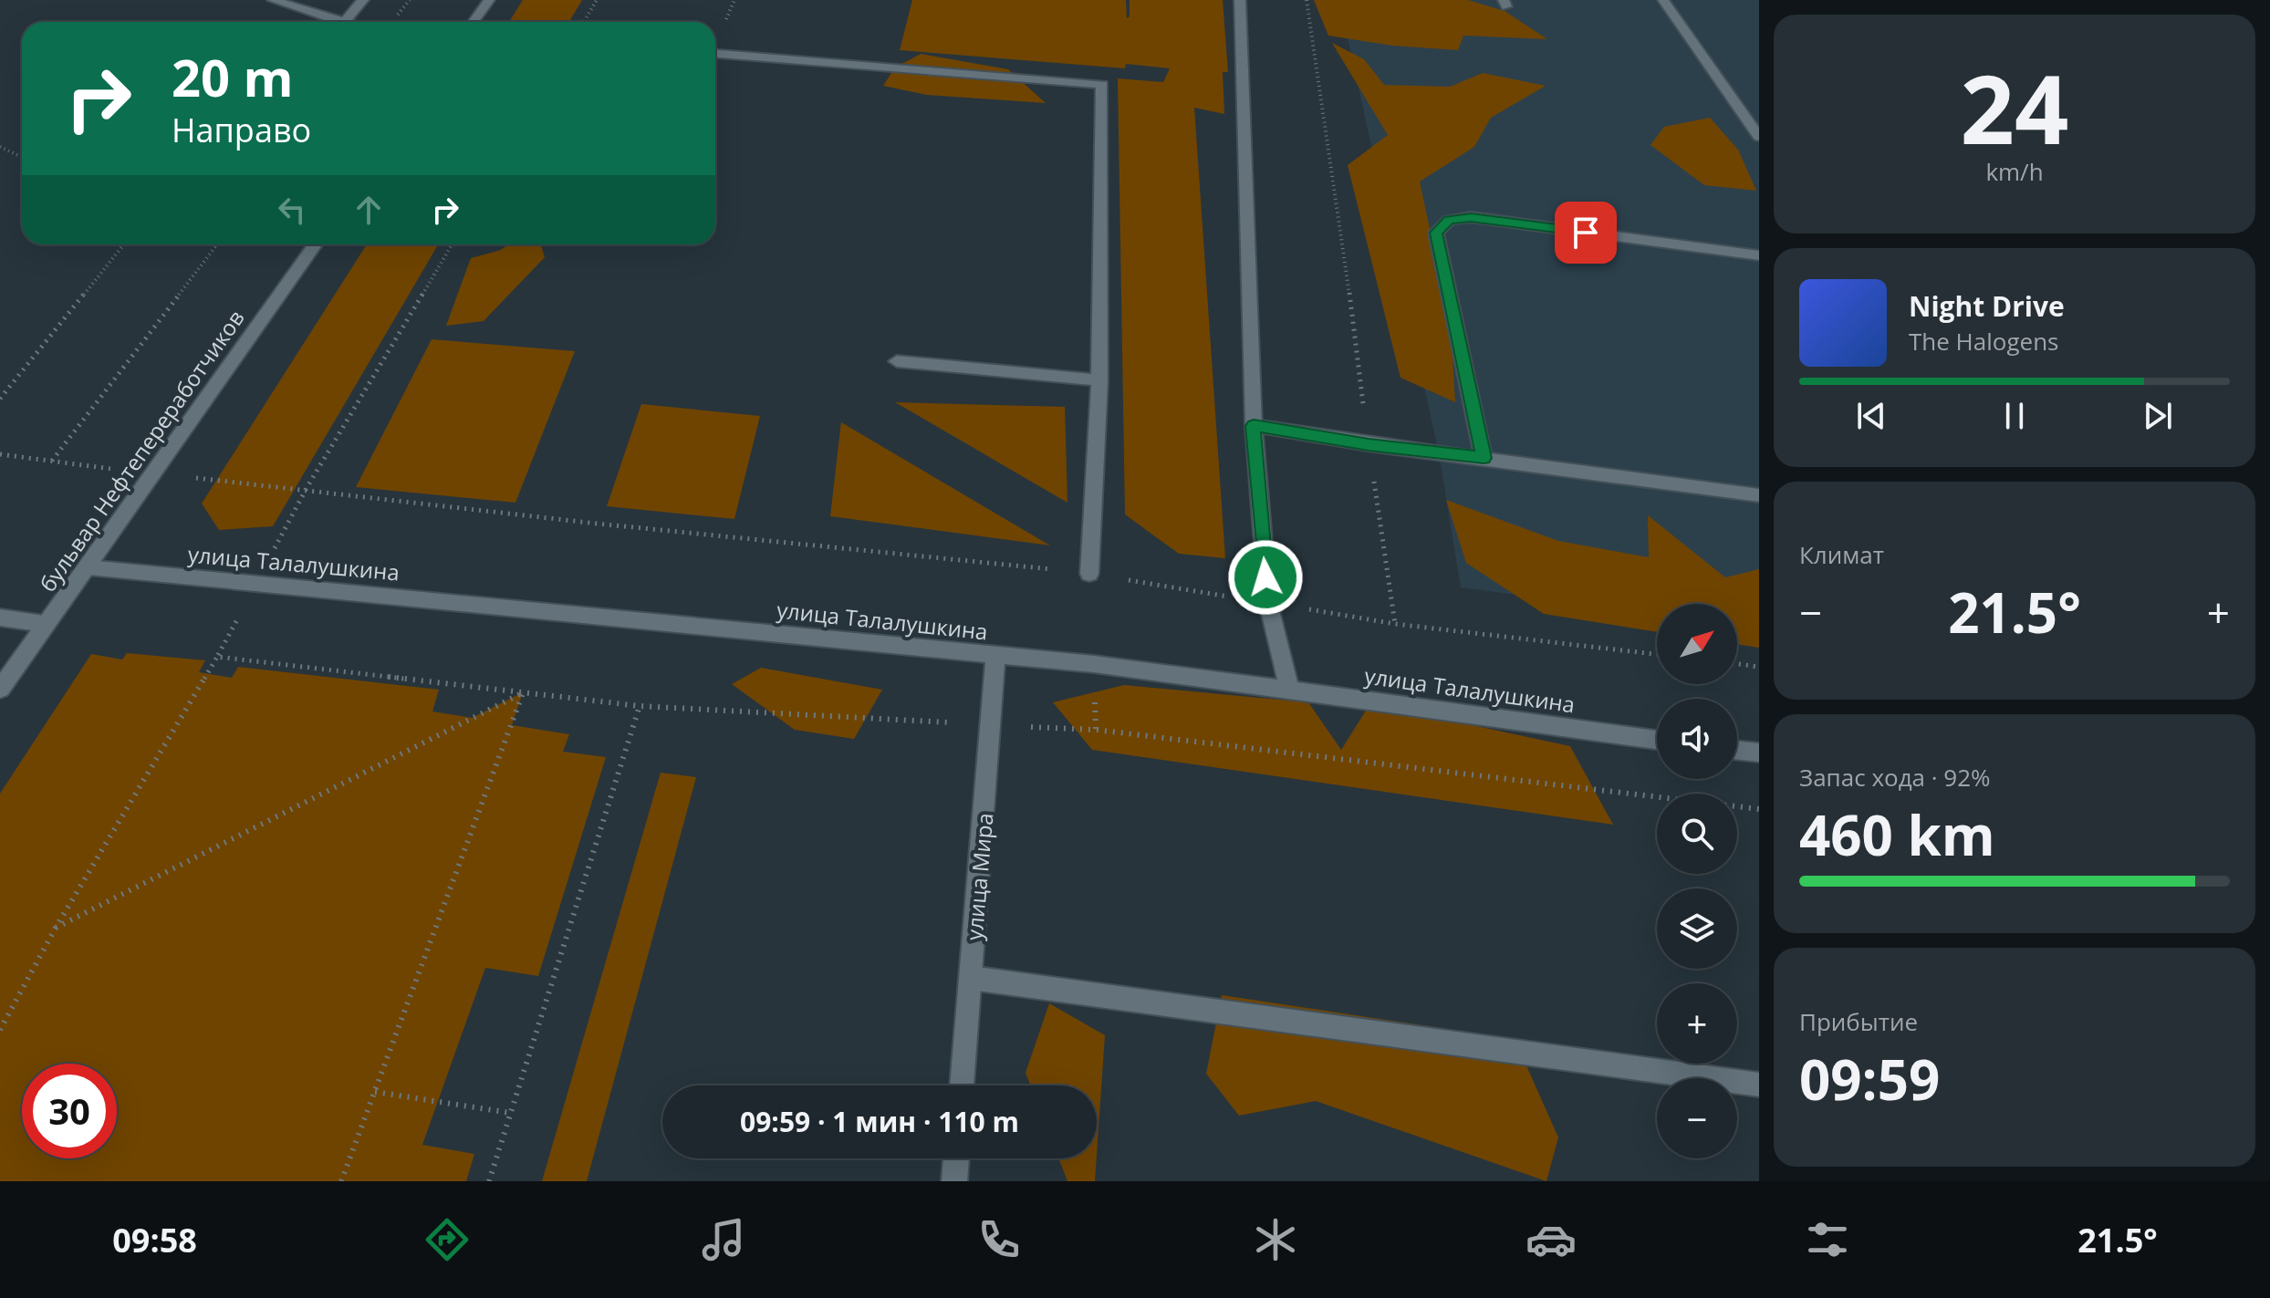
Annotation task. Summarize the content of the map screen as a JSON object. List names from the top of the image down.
{
  "streets": {
    "street": ["бульвар Нефтепереработчиков", "улица Талалушкина", "улица Мира"]
  },
  "crossings": [
    ["бульвар Нефтепереработчиков", "улица Талалушкина"],
    ["улица Талалушкина", "улица Мира"]
  ],
  "north": "top right",
  "page": {
    "tile": [
      ["24", "km/h"],
      "Климат",
      ["Запас хода · 92%", "460 km"],
      ["Прибытие", "09:59"]
    ],
    "turn": ["20 m", "Направо"],
    "song": ["Night Drive", "The Halogens"],
    "heat": ["−", "21.5°", "+"],
    "map_buttons": ["+", "−"],
    "limit": "30",
    "trip": "09:59 · 1 мин · 110 m",
    "tabs": ["09:58", "21.5°"]
  }
}
